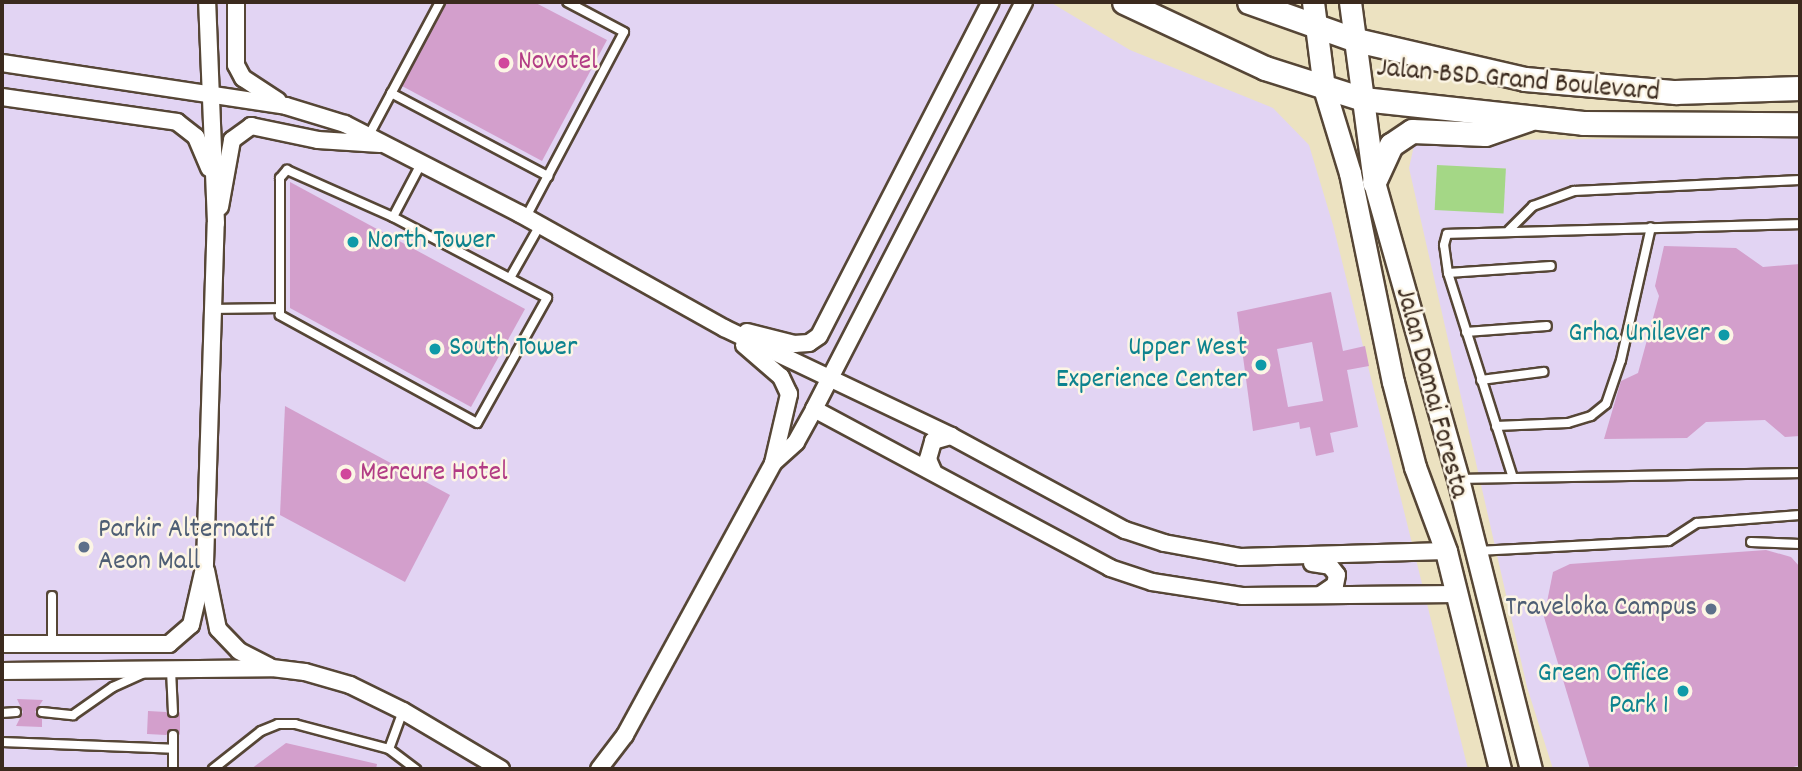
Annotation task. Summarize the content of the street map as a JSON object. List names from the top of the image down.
{
  "streets": {
    "main road": ["Jalan BSD Grand Boulevard", "Jalan Damai Foresta"]
  },
  "crossings": [
    ["Jalan BSD Grand Boulevard", "Jalan Damai Foresta"]
  ],
  "places": [
    "Novotel",
    "North Tower",
    "Grha Unilever",
    "South Tower",
    "Upper West Experience Center",
    "Mercure Hotel",
    "Parkir Alternatif Aeon Mall",
    "Traveloka Campus",
    "Green Office Park 1"
  ]
}
